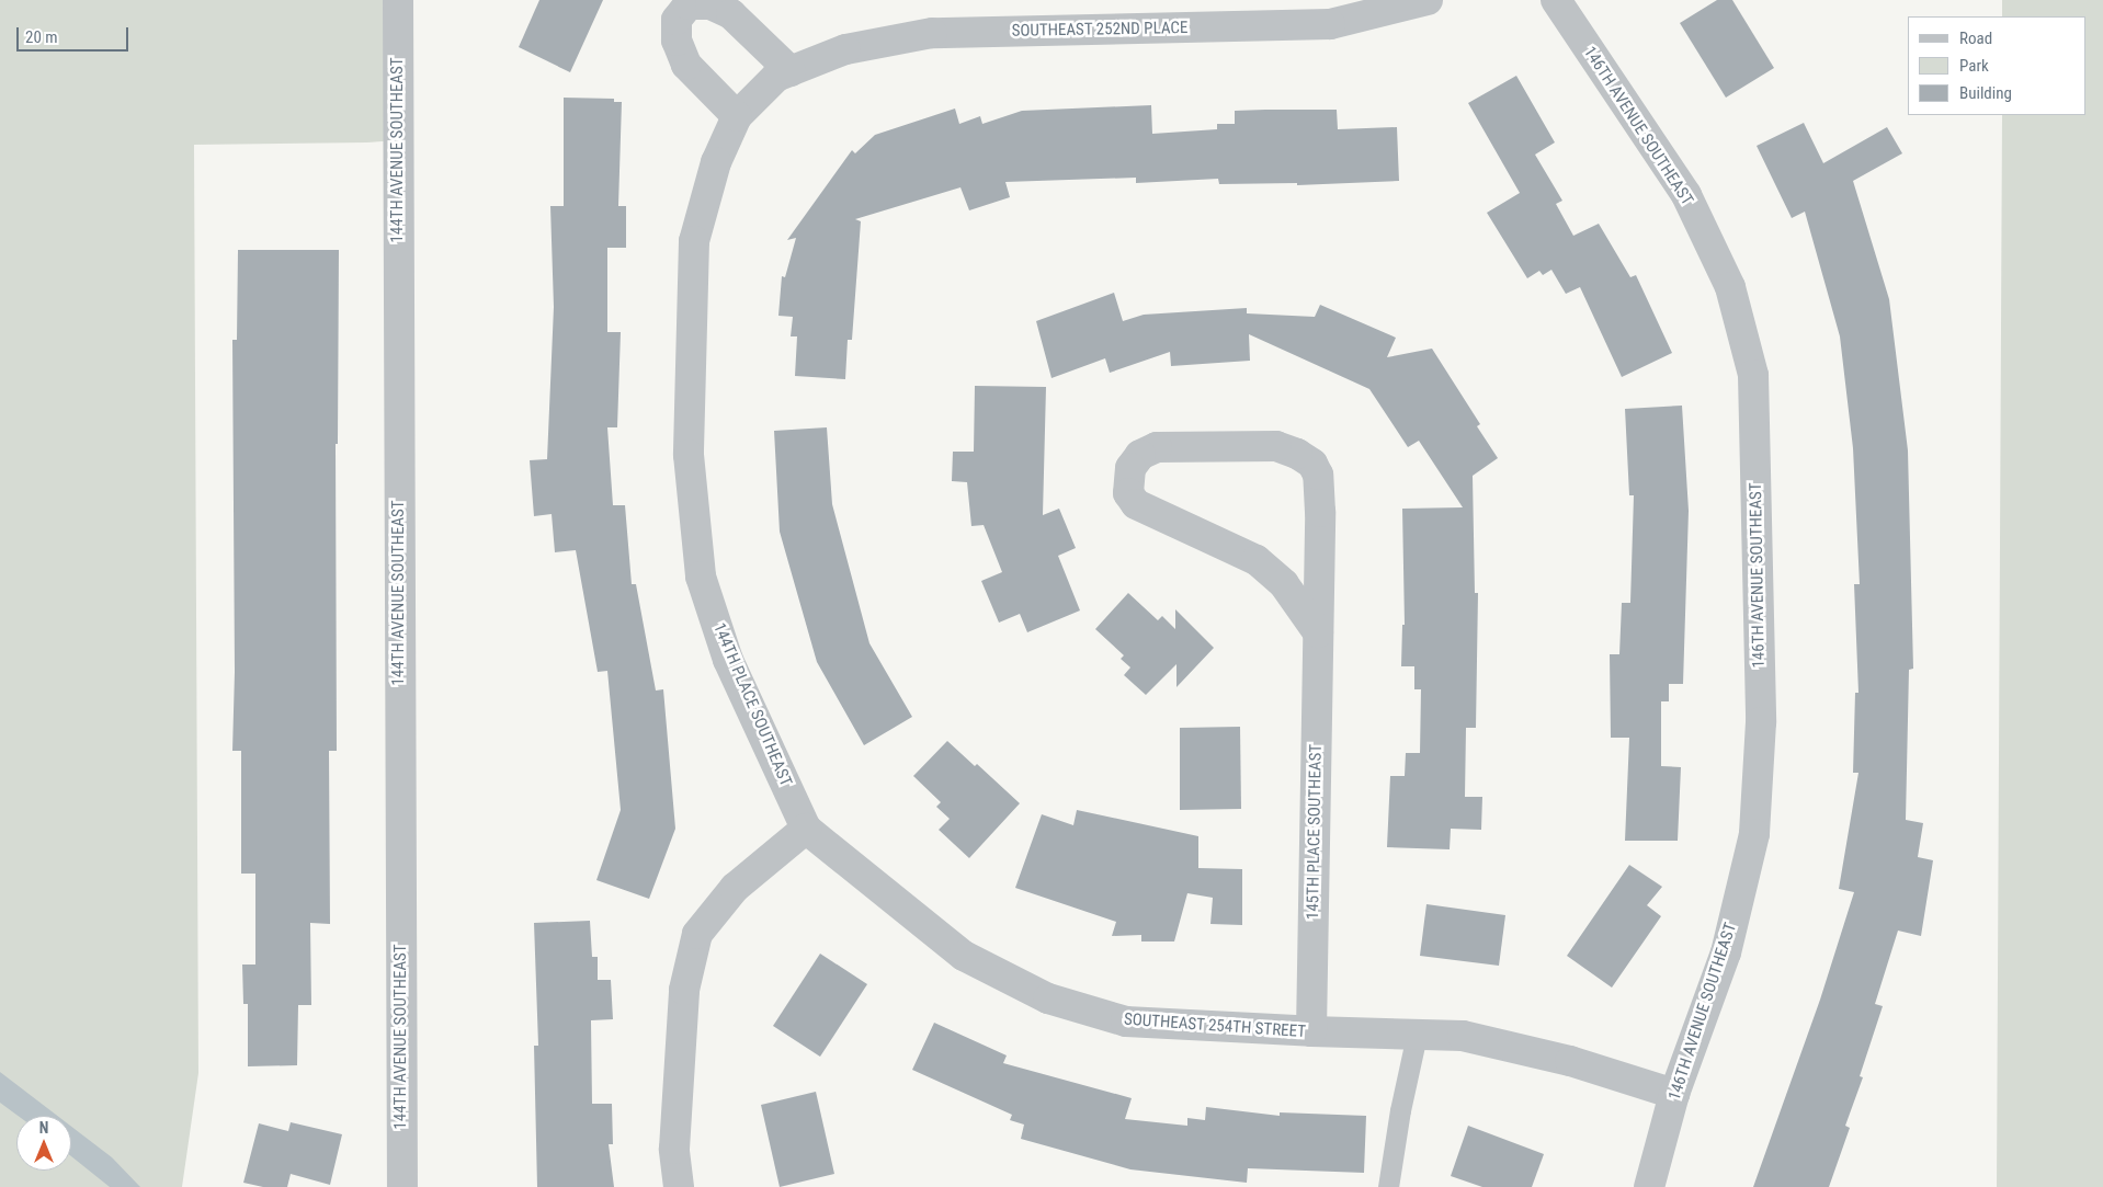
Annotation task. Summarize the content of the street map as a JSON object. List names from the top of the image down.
{
  "streets": {
    "street": [
      "SOUTHEAST 252ND PLACE",
      "146TH AVENUE SOUTHEAST",
      "144TH AVENUE SOUTHEAST",
      "144TH PLACE SOUTHEAST",
      "145TH PLACE SOUTHEAST",
      "SOUTHEAST 254TH STREET"
    ]
  },
  "crossings": [
    ["SOUTHEAST 252ND PLACE", "144TH PLACE SOUTHEAST"],
    ["146TH AVENUE SOUTHEAST", "SOUTHEAST 254TH STREET"],
    ["144TH PLACE SOUTHEAST", "SOUTHEAST 254TH STREET"],
    ["145TH PLACE SOUTHEAST", "SOUTHEAST 254TH STREET"]
  ],
  "legend": ["Road", "Park", "Building"],
  "scale_bar": "20 m",
  "north": "top"
}
